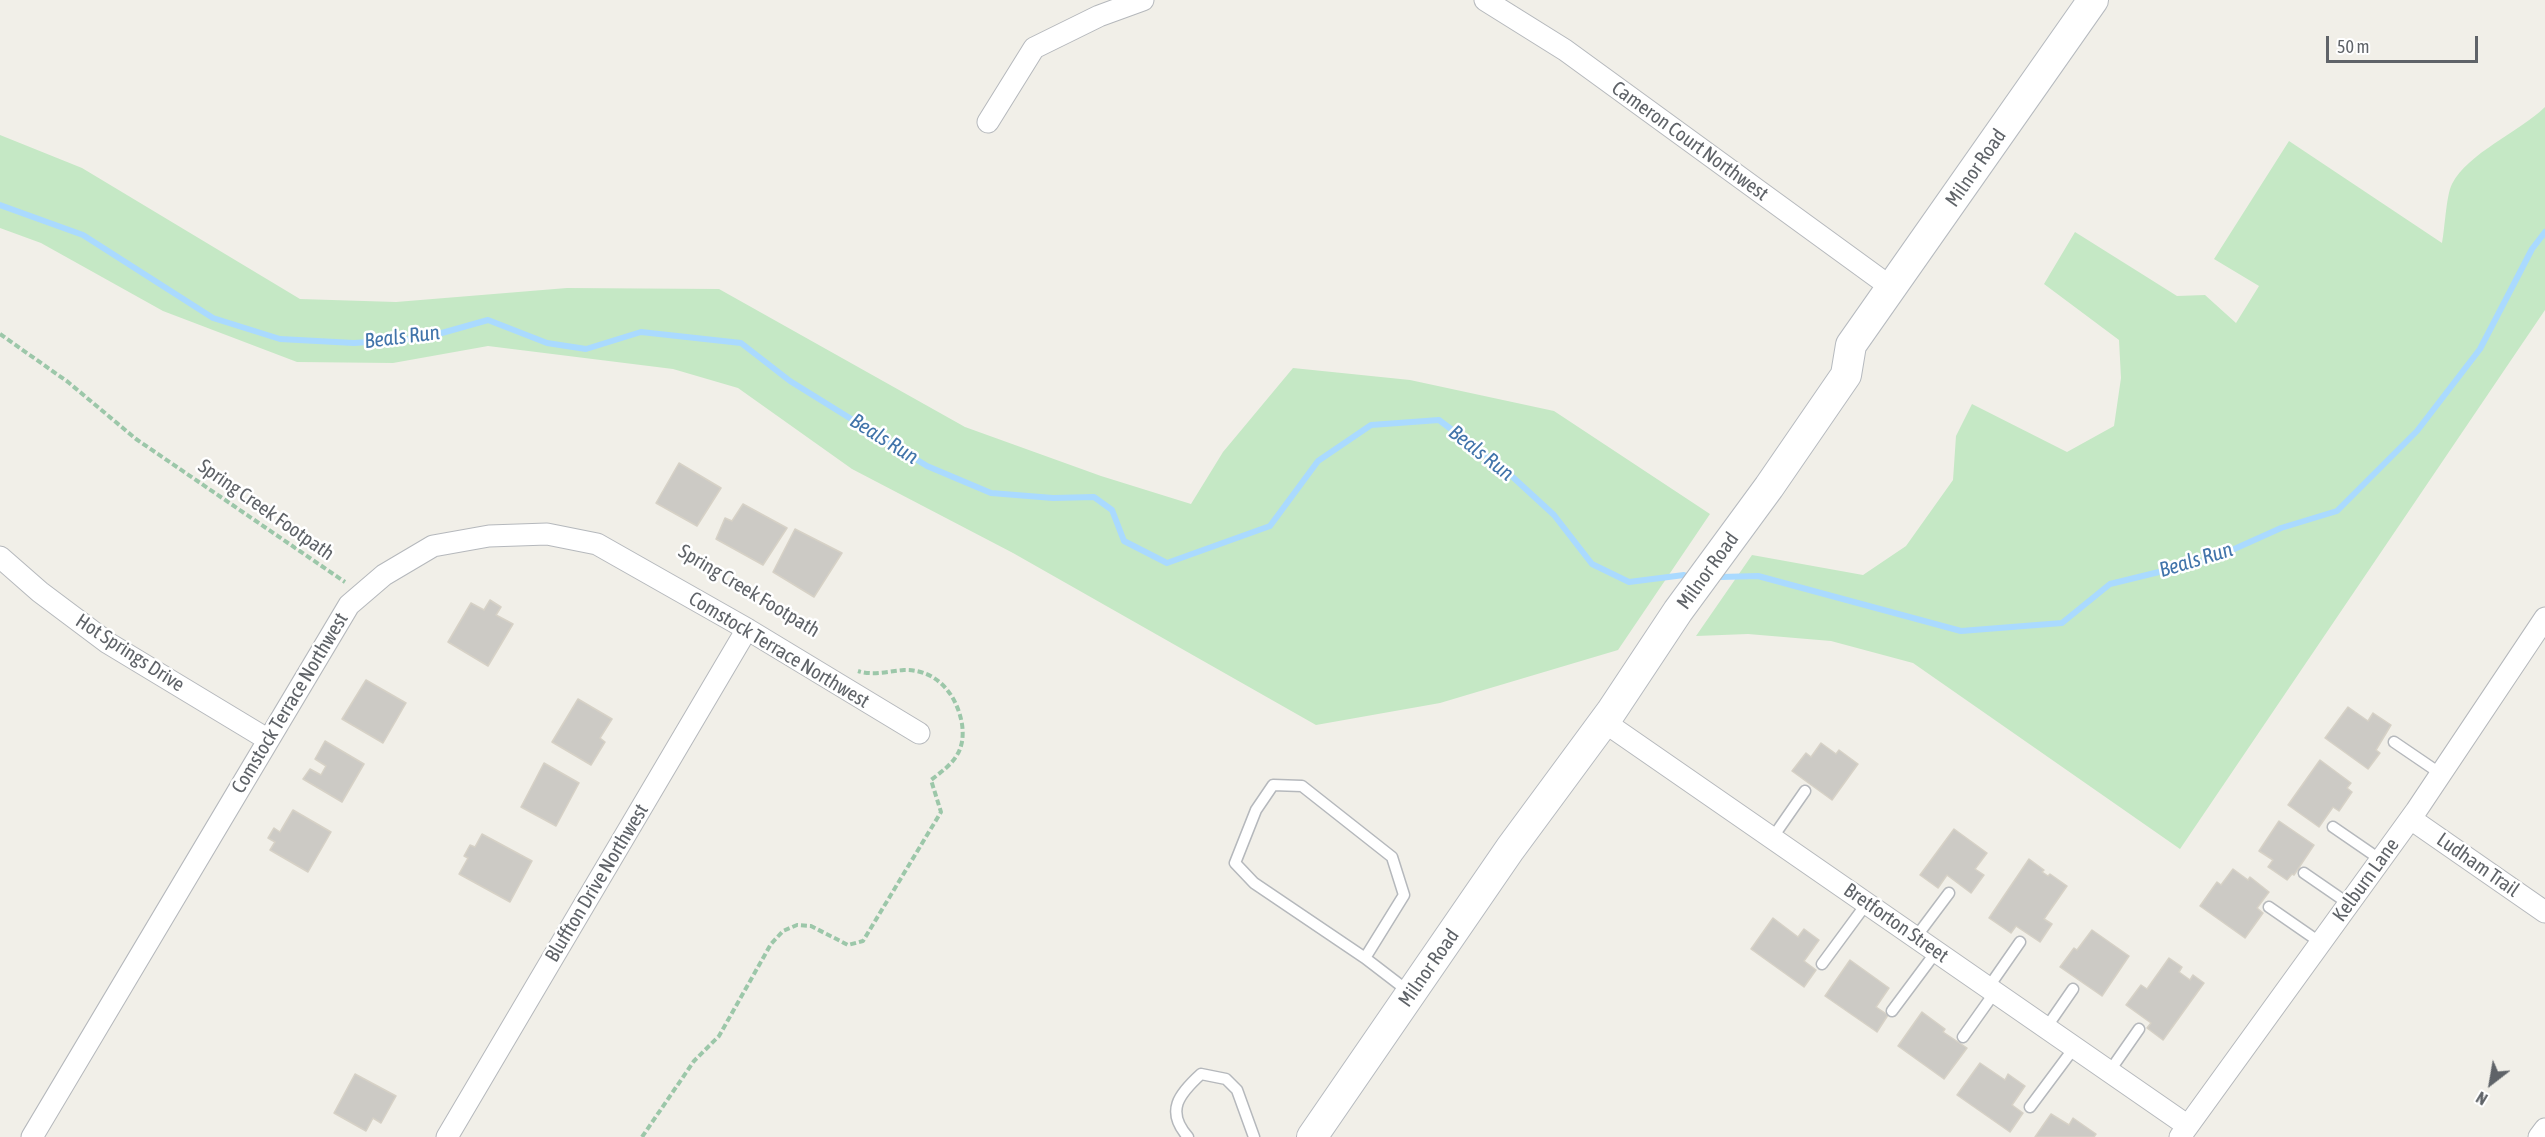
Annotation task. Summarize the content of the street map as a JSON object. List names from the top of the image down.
{
  "streets": {
    "main road": ["Milnor Road"],
    "street": [
      "Cameron Court Northwest",
      "Comstock Terrace Northwest",
      "Hot Springs Drive",
      "Ludham Trail",
      "Kelburn Lane",
      "Bluffton Drive Northwest",
      "Bretforton Street"
    ],
    "path": ["Spring Creek Footpath"]
  },
  "crossings": [
    ["Cameron Court Northwest", "Milnor Road"],
    ["Milnor Road", "Bretforton Street"],
    ["Comstock Terrace Northwest", "Hot Springs Drive"],
    ["Comstock Terrace Northwest", "Bluffton Drive Northwest"],
    ["Ludham Trail", "Kelburn Lane"],
    ["Kelburn Lane", "Bretforton Street"]
  ],
  "water": ["Beals Run"],
  "scale_bar": "50 m",
  "north": "bottom left"
}
